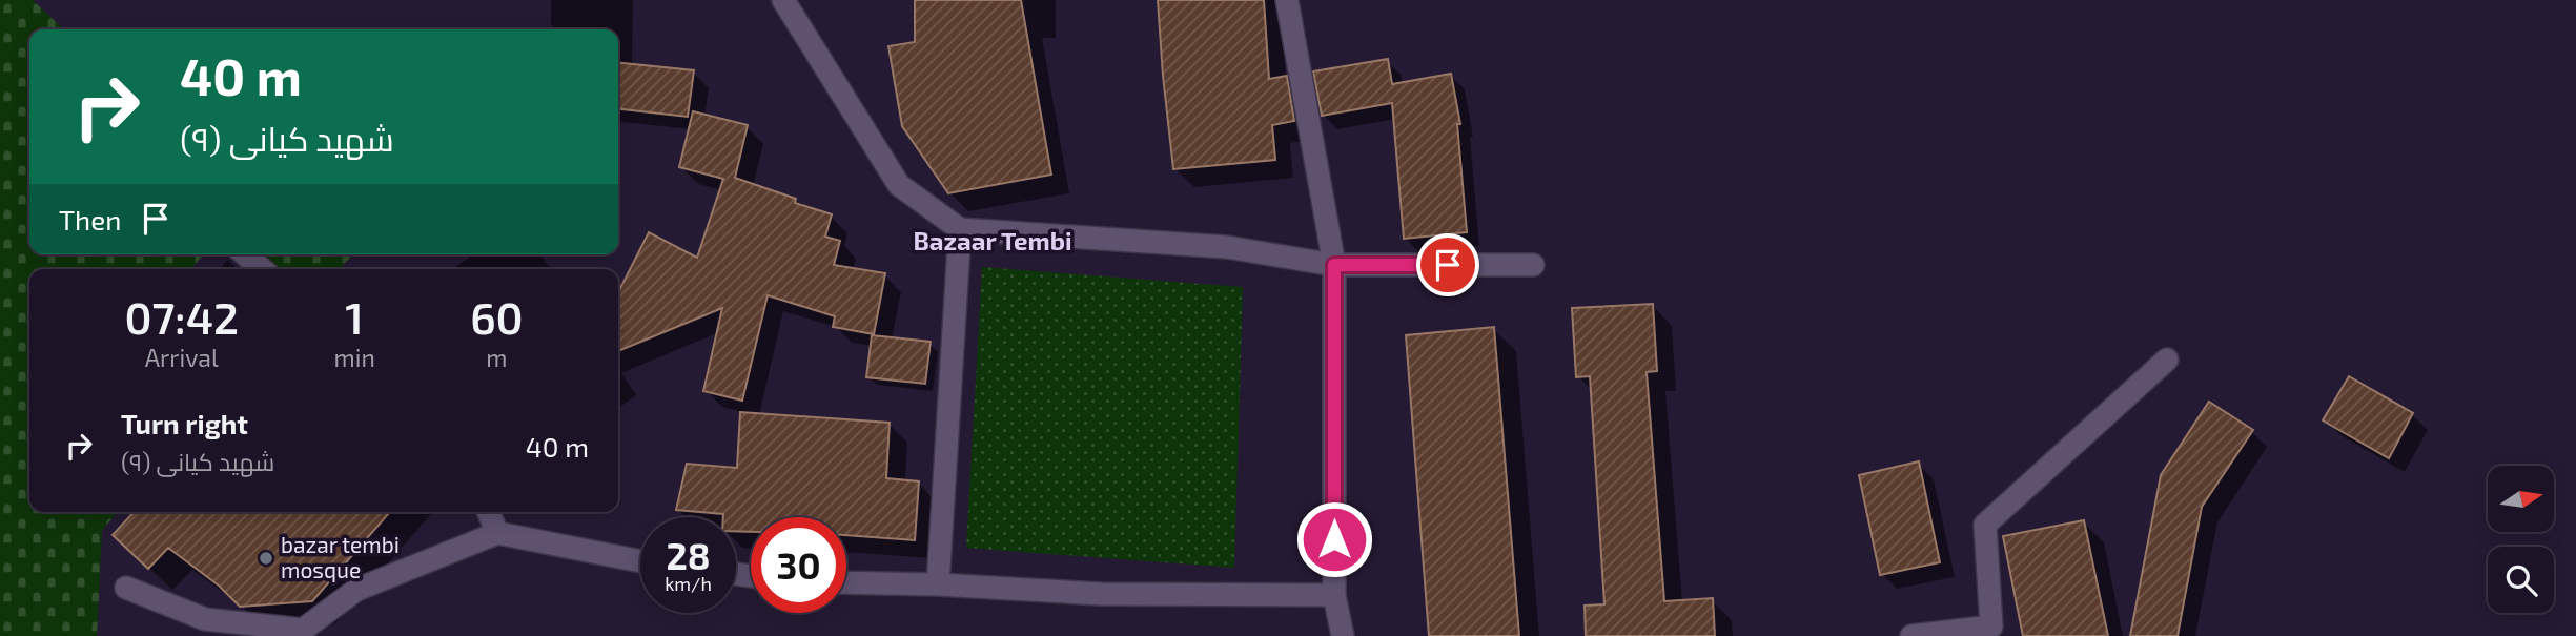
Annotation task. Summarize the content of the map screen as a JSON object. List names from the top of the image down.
{
  "districts": ["Bazaar Tembi"],
  "places": ["bazar tembi mosque"],
  "north": "right",
  "page": {
    "turn": ["40 m", "شهید کیانی (۹)"],
    "then": "Then",
    "eta": [
      "07:42",
      "Arrival",
      "1",
      "min",
      "60",
      "m"
    ],
    "list": [
      {
        "name": "Turn right",
        "note": "شهید کیانی (۹)",
        "value": "40 m"
      }
    ],
    "speed": "28 km/h",
    "limit": "30"
  }
}
